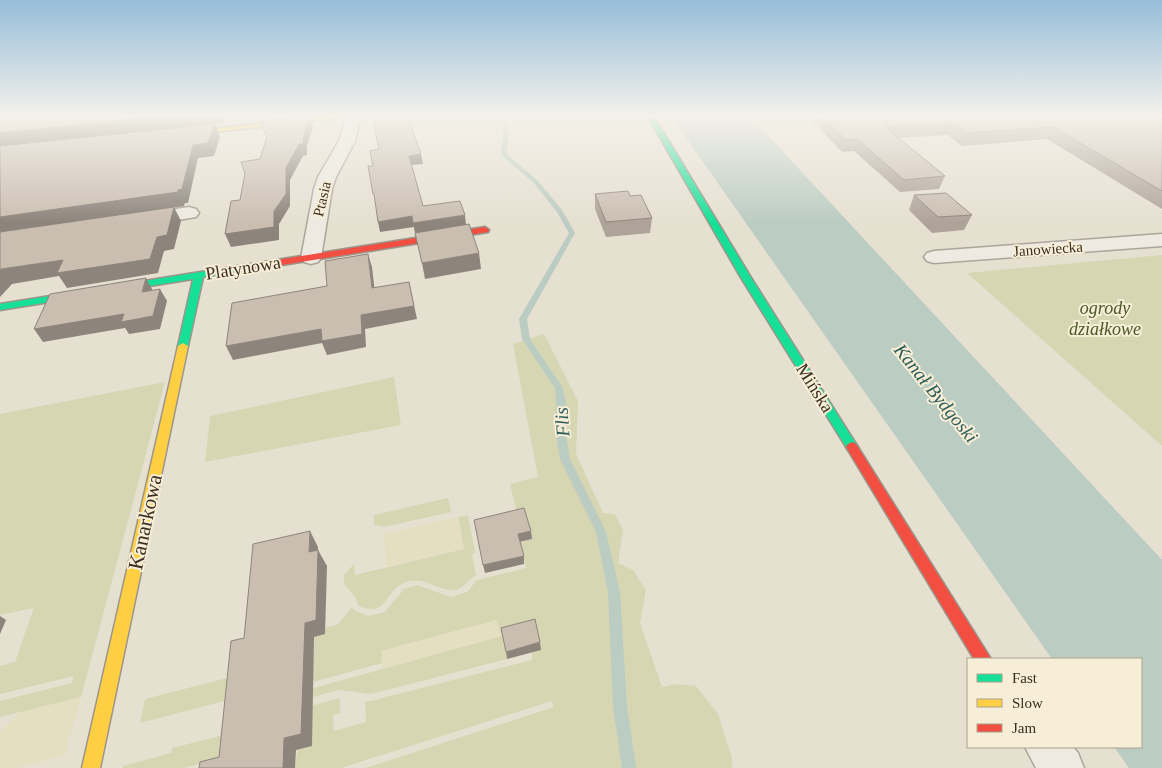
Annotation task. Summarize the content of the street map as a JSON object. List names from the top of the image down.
{
  "streets": {
    "street": [
      "Ptasia",
      "Janowiecka",
      "Platynowa",
      "Mińska",
      "Kanarkowa"
    ]
  },
  "crossings": [
    ["Ptasia", "Platynowa"],
    ["Platynowa", "Kanarkowa"]
  ],
  "water": ["Kanał Bydgoski", "Flis"],
  "parks": ["ogrody działkowe"],
  "legend": ["Fast", "Slow", "Jam"]
}
